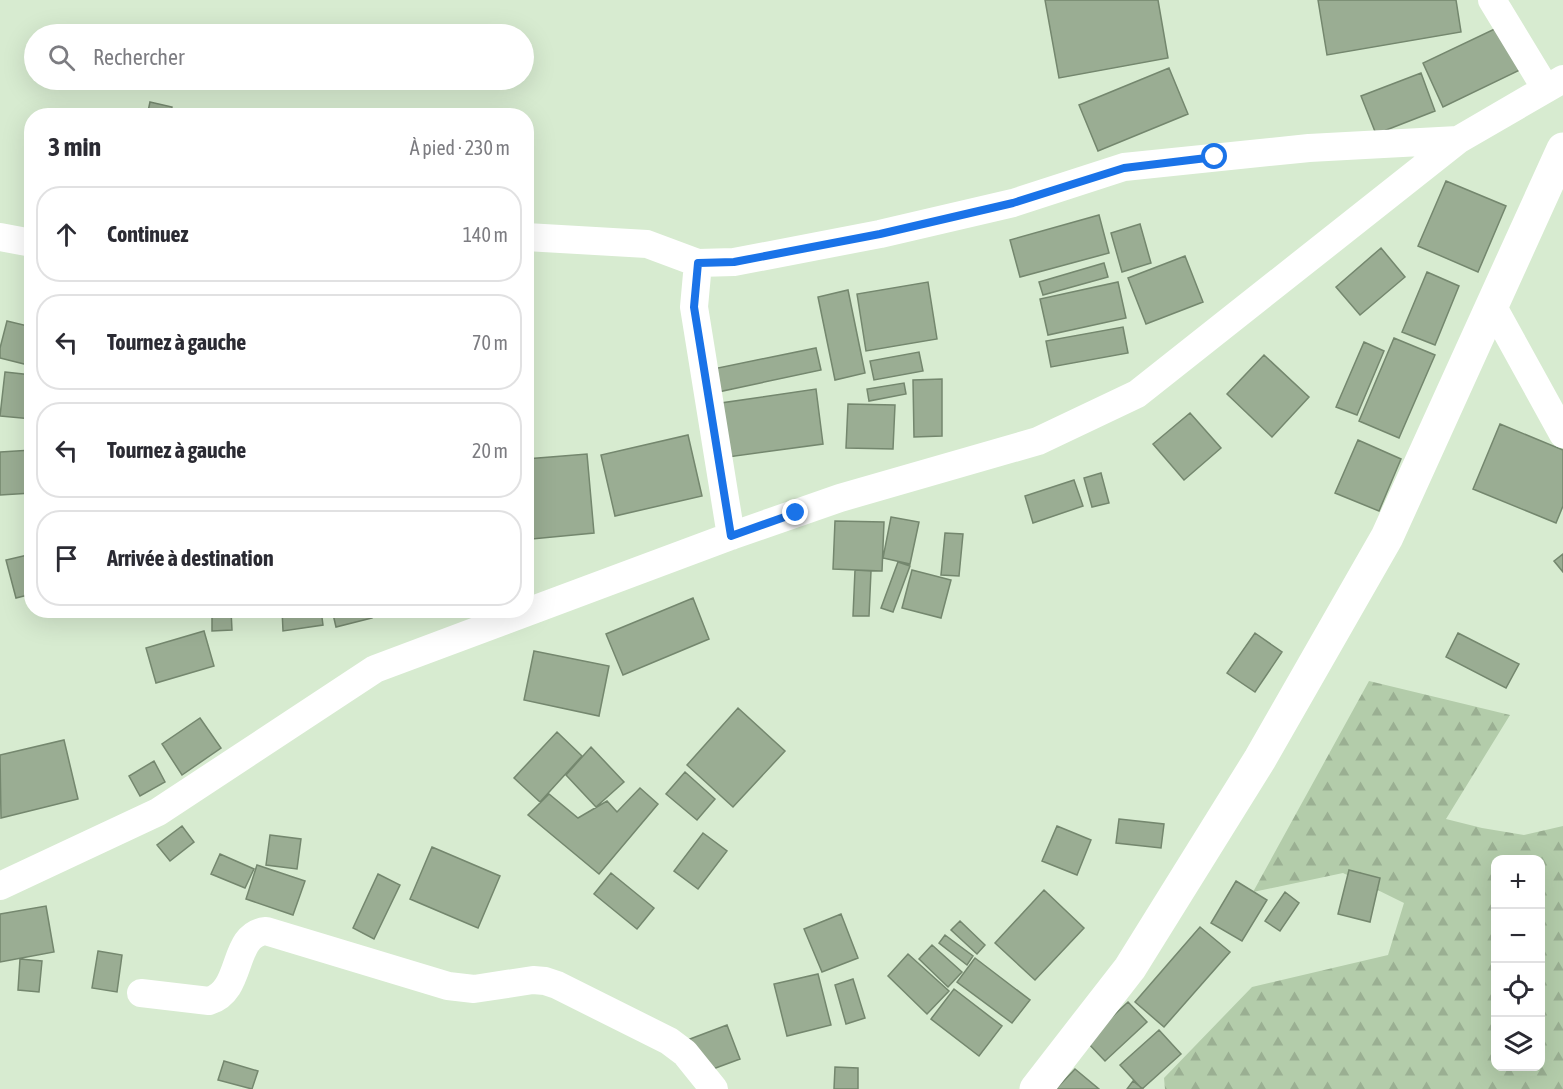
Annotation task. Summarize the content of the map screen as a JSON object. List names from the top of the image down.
{
  "page": {
    "search": "Rechercher",
    "heading": ["3 min", "À pied · 230 m"],
    "list": [
      ["Continuez", "140 m"],
      ["Tournez à gauche", "70 m"],
      ["Tournez à gauche", "20 m"],
      "Arrivée à destination"
    ],
    "map_buttons": ["+", "−"]
  }
}
